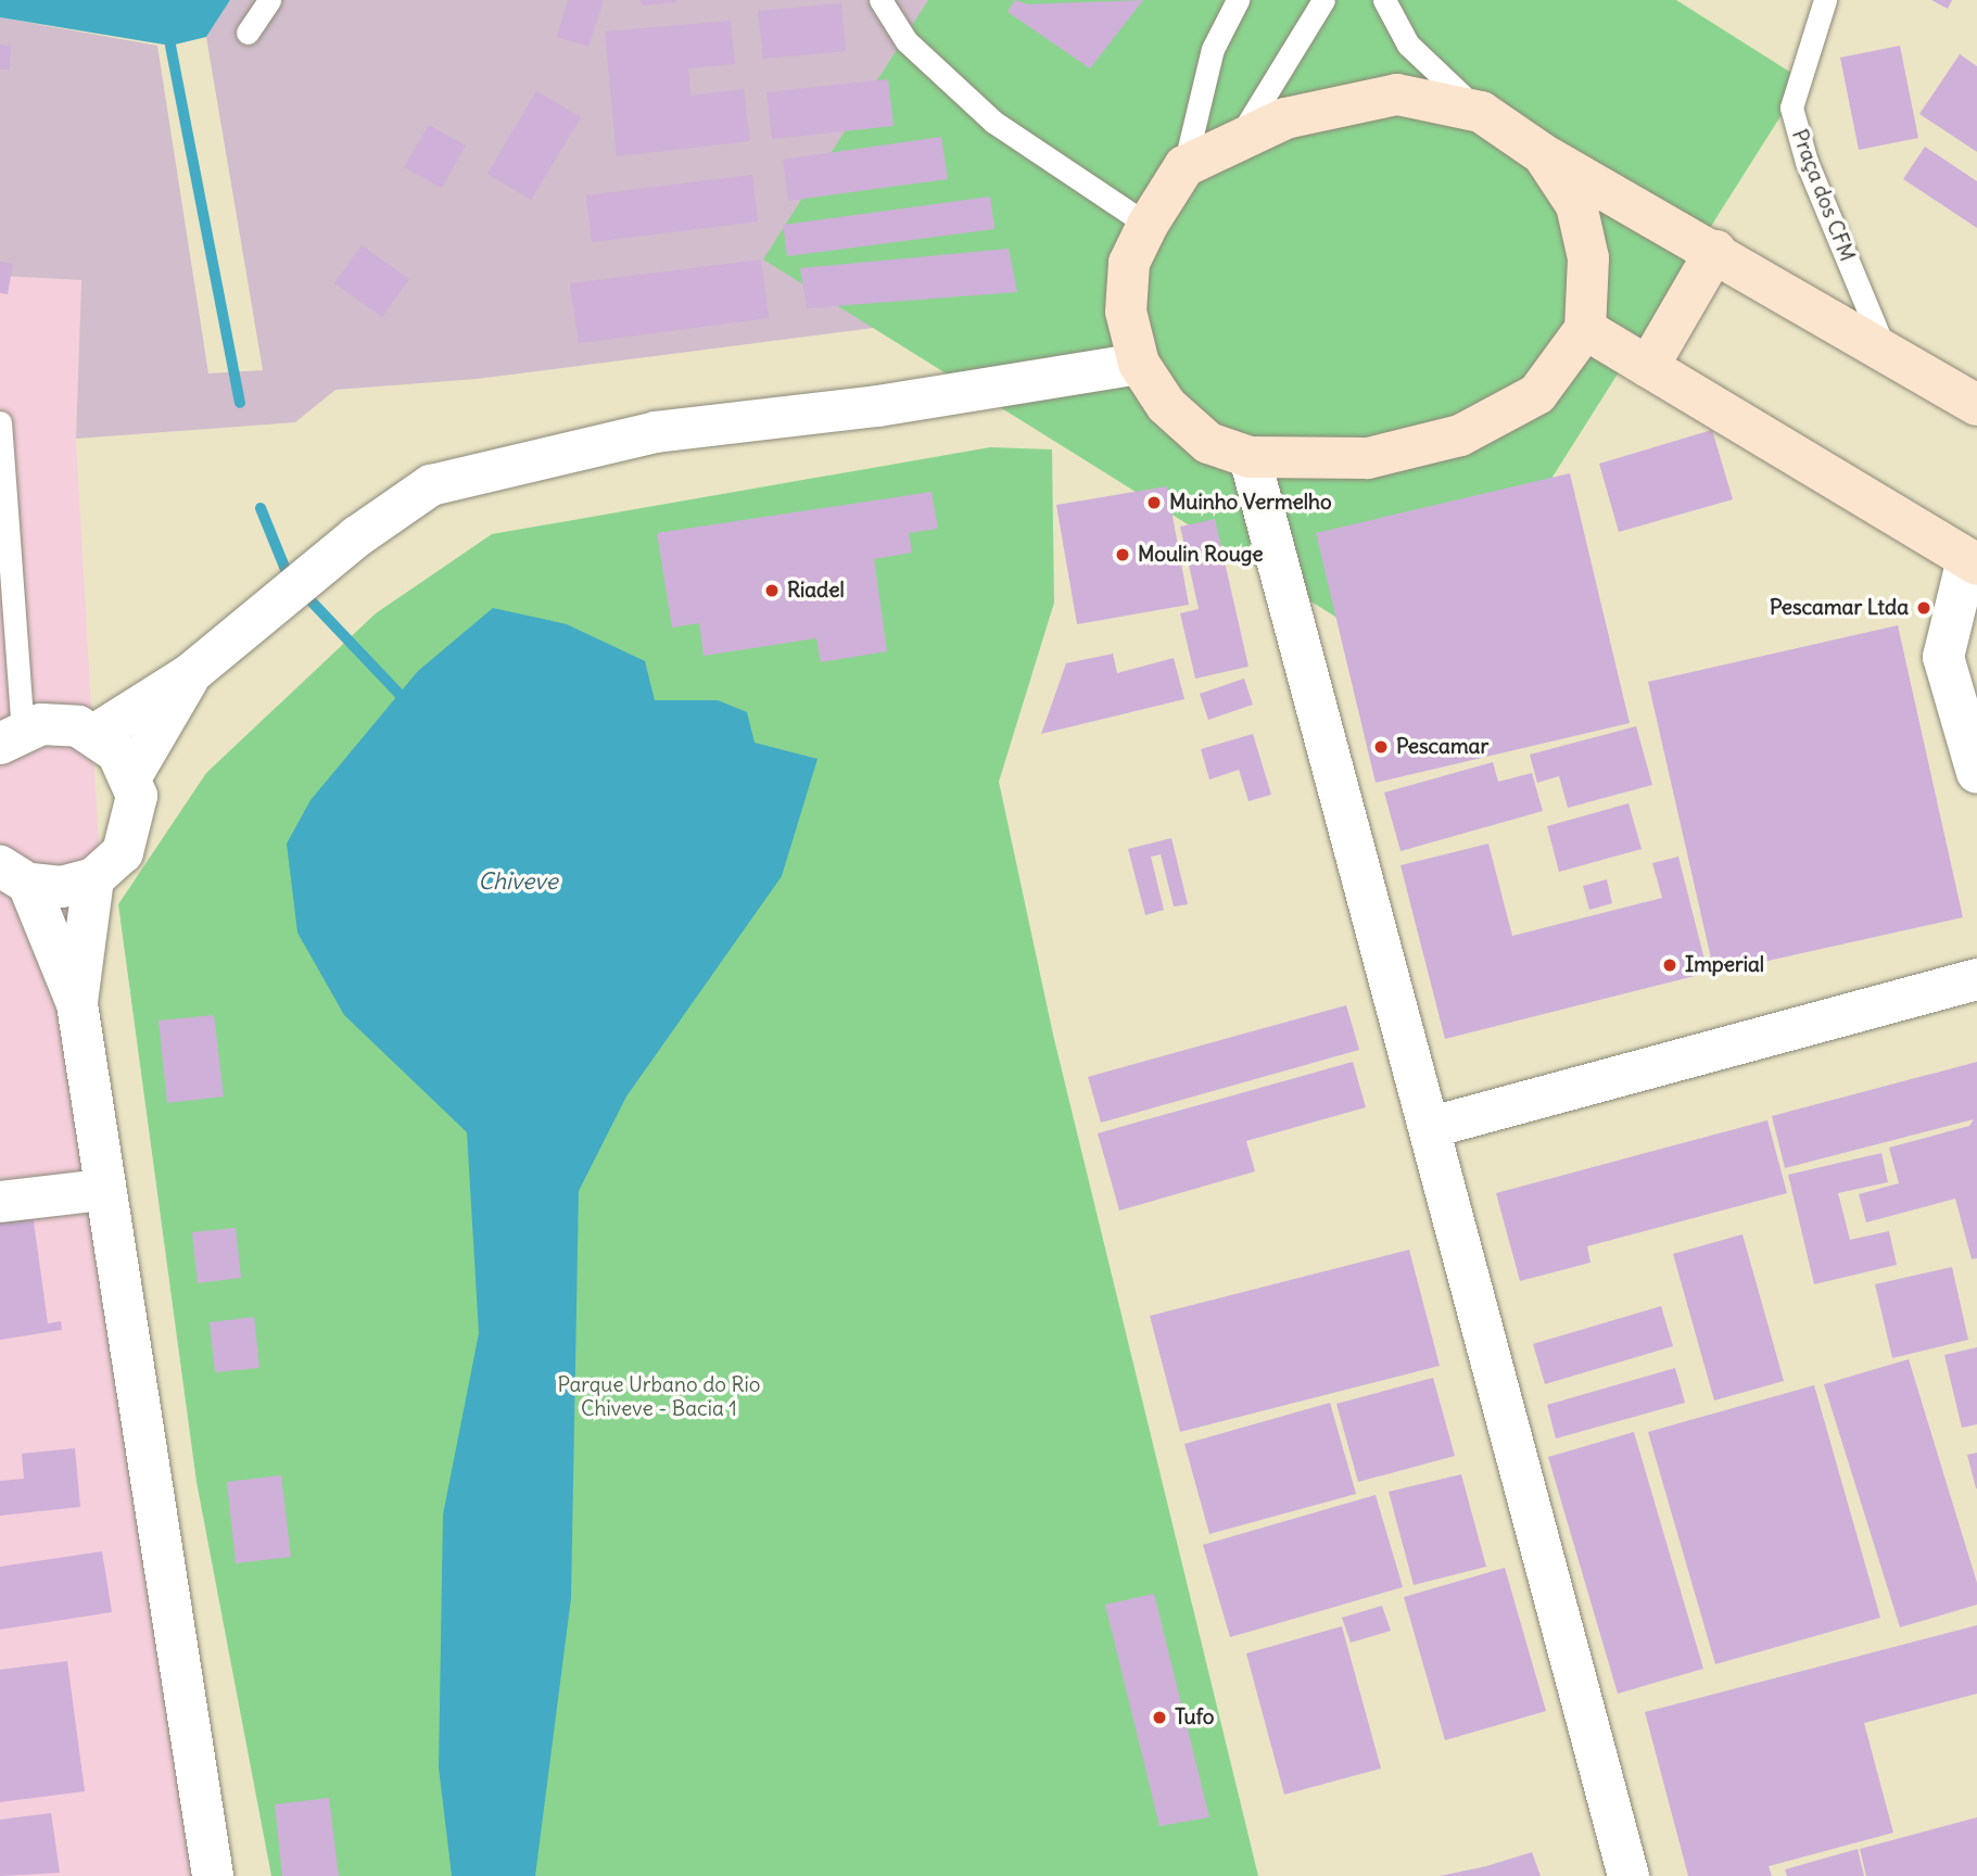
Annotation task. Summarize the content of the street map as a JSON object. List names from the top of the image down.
{
  "streets": {
    "lane": ["Praça dos CFM"]
  },
  "water": ["Chiveve"],
  "parks": ["Parque Urbano do Rio Chiveve - Bacia 1"],
  "places": [
    "Muinho Vermelho",
    "Moulin Rouge",
    "Riadel",
    "Pescamar Ltda",
    "Pescamar",
    "Imperial",
    "Tufo"
  ]
}
